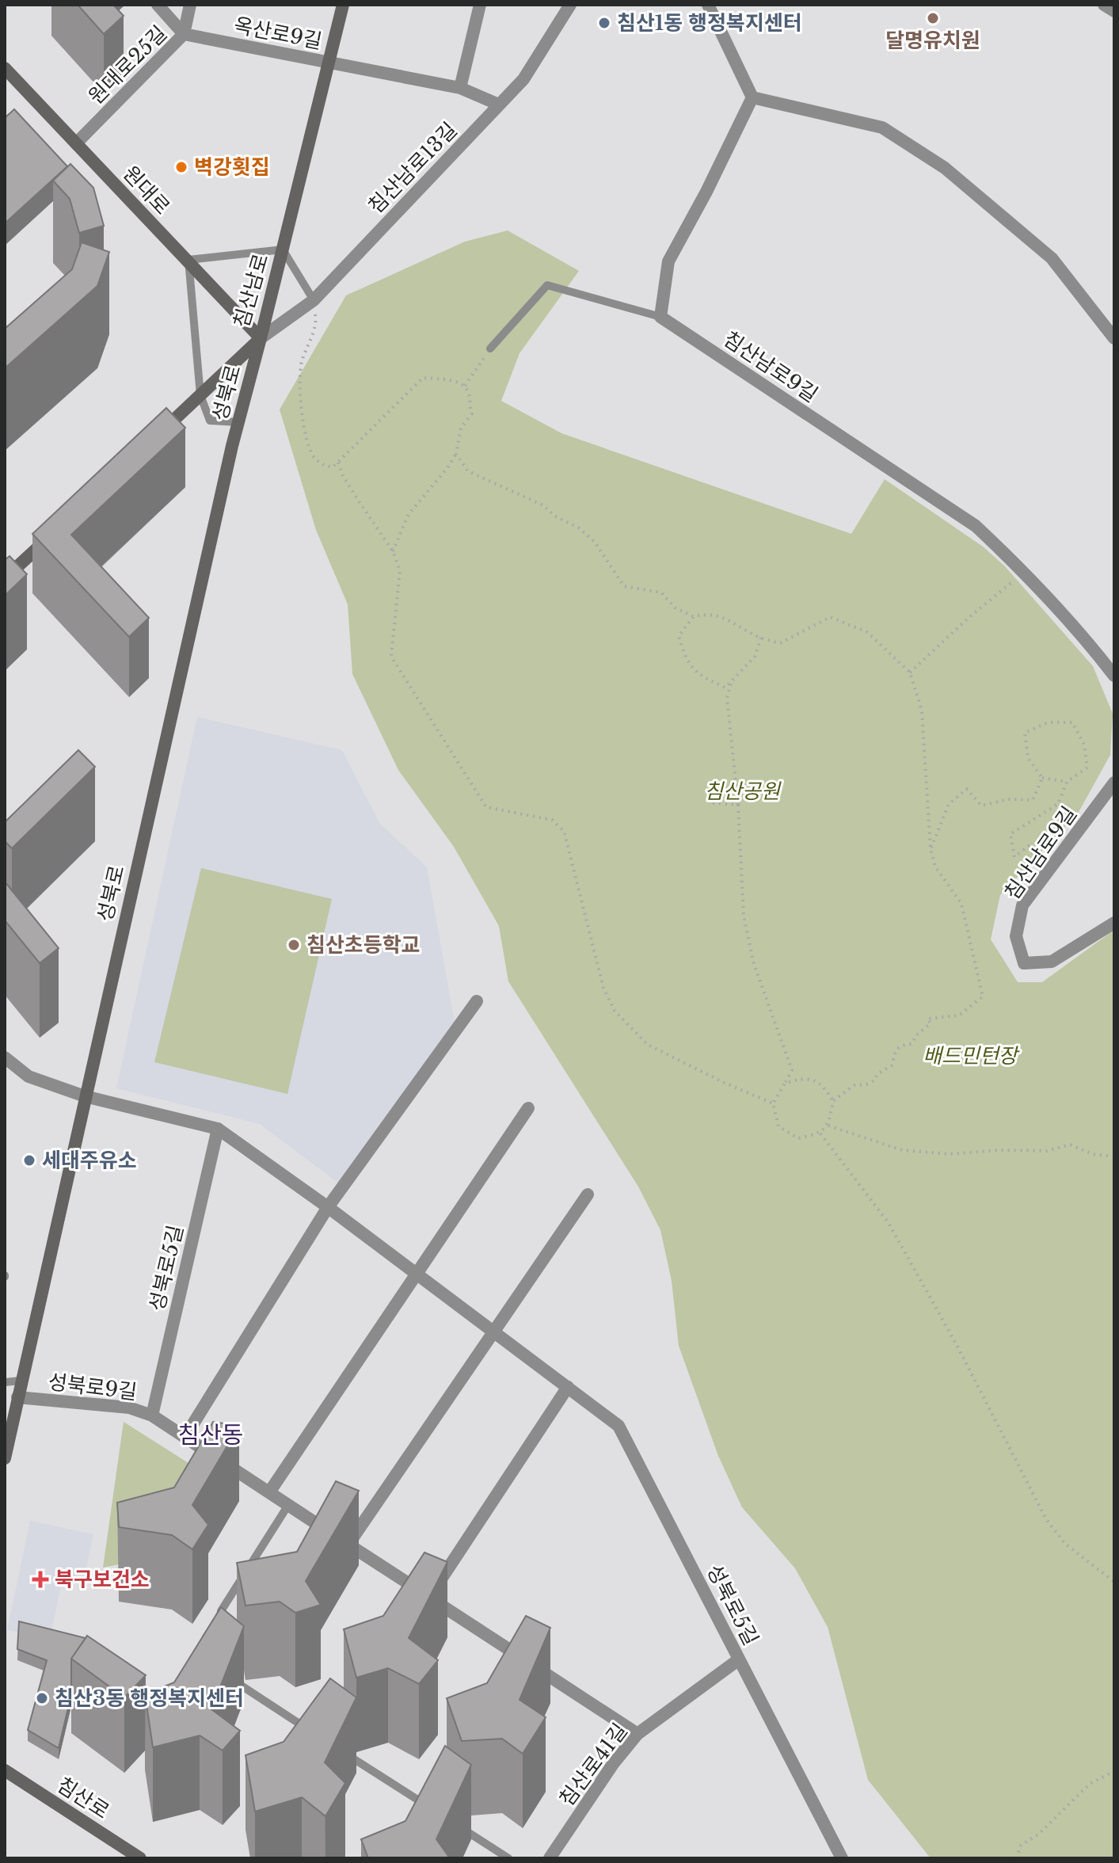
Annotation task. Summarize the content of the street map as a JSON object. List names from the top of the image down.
{
  "streets": {
    "main road": [
      "원대로",
      "침산남로",
      "성북로",
      "침산로"
    ],
    "street": [
      "옥산로9길",
      "원대로25길",
      "침산남로13길",
      "침산남로9길",
      "성북로5길",
      "성북로9길",
      "침산로41길"
    ]
  },
  "crossings": [
    ["옥산로9길", "원대로25길"],
    ["옥산로9길", "침산남로"],
    ["원대로25길", "원대로"],
    ["침산남로13길", "원대로"],
    ["침산남로13길", "침산남로"],
    ["침산남로13길", "성북로"],
    ["원대로", "침산남로"],
    ["원대로", "성북로"],
    ["침산남로", "성북로"],
    ["성북로", "성북로5길"],
    ["성북로", "성북로9길"],
    ["성북로5길", "성북로9길"],
    ["성북로5길", "침산로41길"],
    ["성북로9길", "침산로41길"]
  ],
  "districts": ["침산동"],
  "parks": ["침산공원", "배드민턴장"],
  "places": {
    "other": [
      "달명유치원",
      "침산1동 행정복지센터",
      "벽강횟집",
      "침산초등학교",
      "세대주유소",
      "침산3동 행정복지센터"
    ],
    "health": ["북구보건소"]
  }
}
